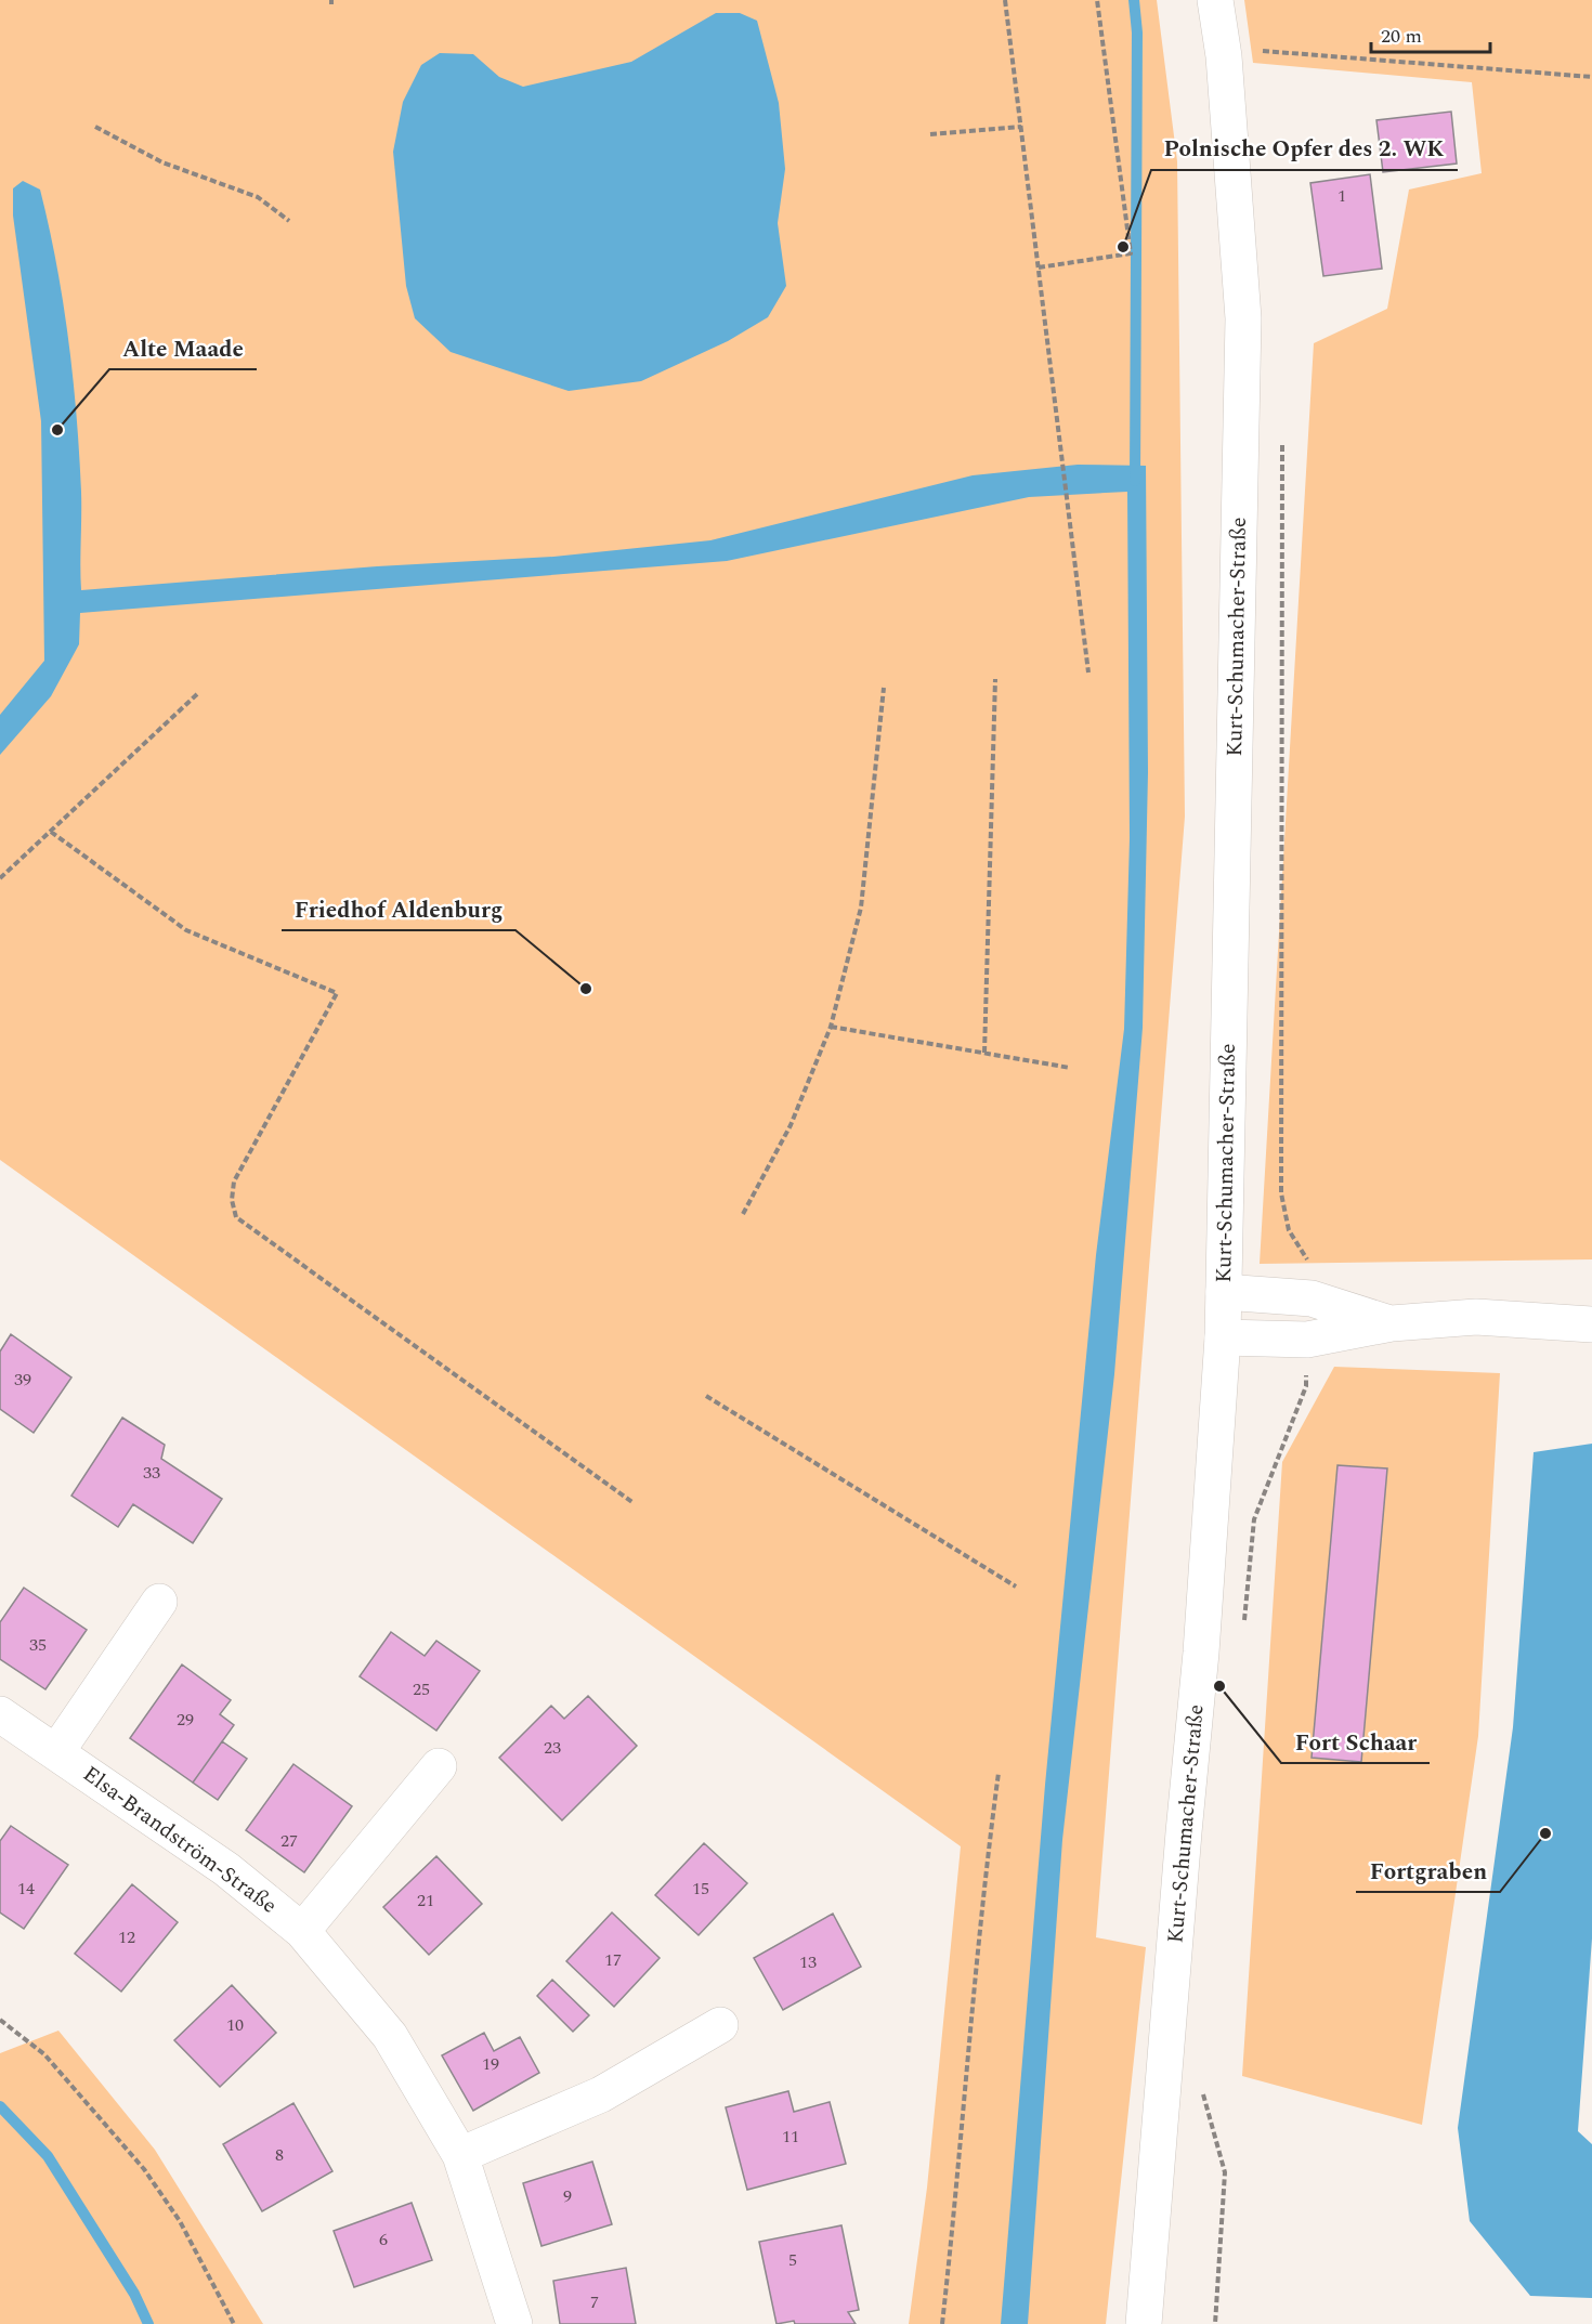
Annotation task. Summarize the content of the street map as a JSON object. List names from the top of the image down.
{
  "streets": {
    "main road": ["Kurt-Schumacher-Straße", "Elsa-Brandström-Straße"]
  },
  "places": [
    "Polnische Opfer des 2. WK",
    "Alte Maade",
    "Friedhof Aldenburg",
    "Fort Schaar",
    "Fortgraben"
  ],
  "house_numbers": [
    "1",
    "39",
    "33",
    "35",
    "25",
    "29",
    "23",
    "27",
    "14",
    "15",
    "21",
    "12",
    "17",
    "13",
    "10",
    "19",
    "11",
    "8",
    "9",
    "6",
    "5",
    "7"
  ],
  "scale_bar": "20 m"
}
